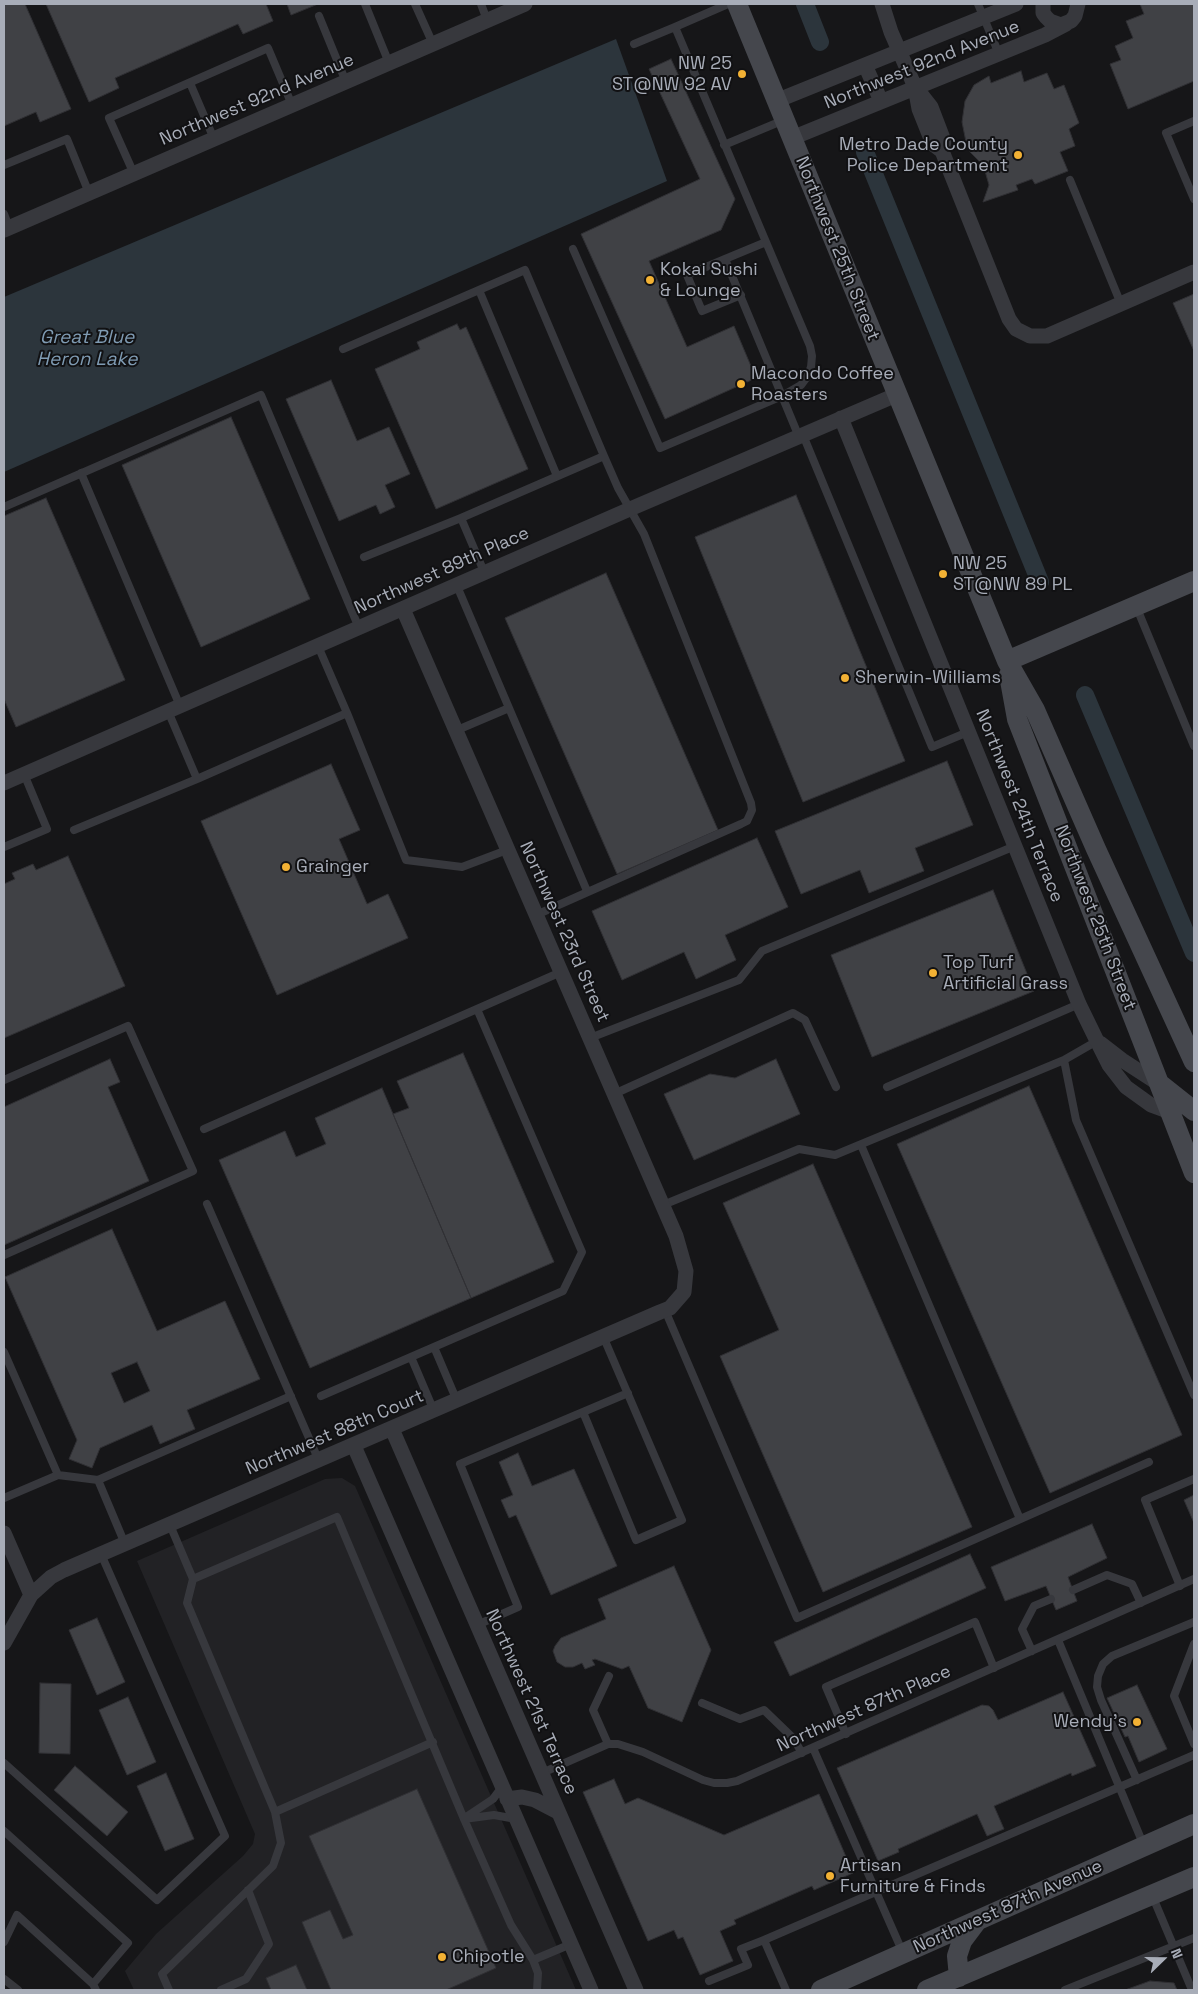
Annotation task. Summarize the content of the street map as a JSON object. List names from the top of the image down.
{
  "streets": {
    "main road": ["Northwest 25th Street", "Northwest 87th Avenue"],
    "street": [
      "Northwest 92nd Avenue",
      "Northwest 89th Place",
      "Northwest 24th Terrace",
      "Northwest 23rd Street",
      "Northwest 88th Court",
      "Northwest 21st Terrace"
    ],
    "lane": ["Northwest 87th Place"]
  },
  "crossings": [
    ["Northwest 92nd Avenue", "Northwest 25th Street"],
    ["Northwest 25th Street", "Northwest 89th Place"],
    ["Northwest 25th Street", "Northwest 24th Terrace"],
    ["Northwest 89th Place", "Northwest 24th Terrace"],
    ["Northwest 89th Place", "Northwest 23rd Street"],
    ["Northwest 23rd Street", "Northwest 88th Court"],
    ["Northwest 88th Court", "Northwest 21st Terrace"]
  ],
  "water": ["Great Blue Heron Lake"],
  "places": [
    "NW 25 ST@NW 92 AV",
    "Metro Dade County Police Department",
    "Kokai Sushi & Lounge",
    "Macondo Coffee Roasters",
    "NW 25 ST@NW 89 PL",
    "Sherwin-Williams",
    "Grainger",
    "Top Turf Artificial Grass",
    "Wendy's",
    "Artisan Furniture & Finds",
    "Chipotle"
  ],
  "north": "right"
}
